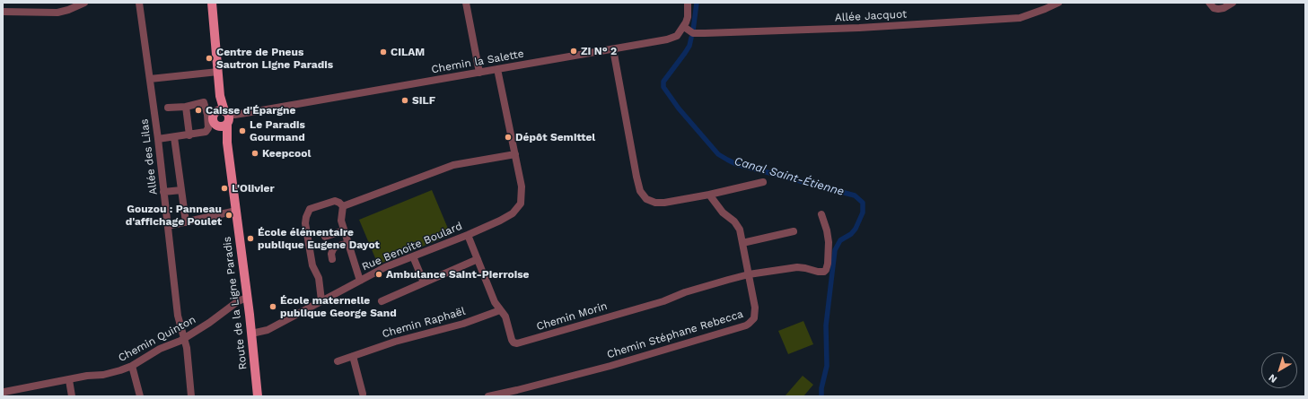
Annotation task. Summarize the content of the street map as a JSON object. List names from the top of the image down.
{
  "streets": {
    "main road": ["Route de la Ligne Paradis"],
    "street": [
      "Allée Jacquot",
      "Chemin la Salette",
      "Allée des Lilas",
      "Rue Benoite Boulard",
      "Chemin Morin",
      "Chemin Raphaël",
      "Chemin Stéphane Rebecca",
      "Chemin Quinton"
    ]
  },
  "crossings": [
    ["Allée Jacquot", "Chemin la Salette"],
    ["Chemin la Salette", "Route de la Ligne Paradis"],
    ["Allée des Lilas", "Chemin Quinton"],
    ["Rue Benoite Boulard", "Route de la Ligne Paradis"],
    ["Rue Benoite Boulard", "Chemin Morin"],
    ["Route de la Ligne Paradis", "Chemin Quinton"],
    ["Chemin Morin", "Chemin Raphaël"],
    ["Chemin Morin", "Chemin Stéphane Rebecca"]
  ],
  "water": ["Canal Saint-Étienne"],
  "places": [
    "ZI N° 2",
    "CILAM",
    "Centre de Pneus Sautron Ligne Paradis",
    "SILF",
    "Caisse d'Épargne",
    "Le Paradis Gourmand",
    "Dépôt Semittel",
    "Keepcool",
    "L'Olivier",
    "Gouzou : Panneau d'affichage Poulet",
    "École élémentaire publique Eugene Dayot",
    "Ambulance Saint-Pierroise",
    "École maternelle publique George Sand"
  ],
  "north": "bottom left"
}
